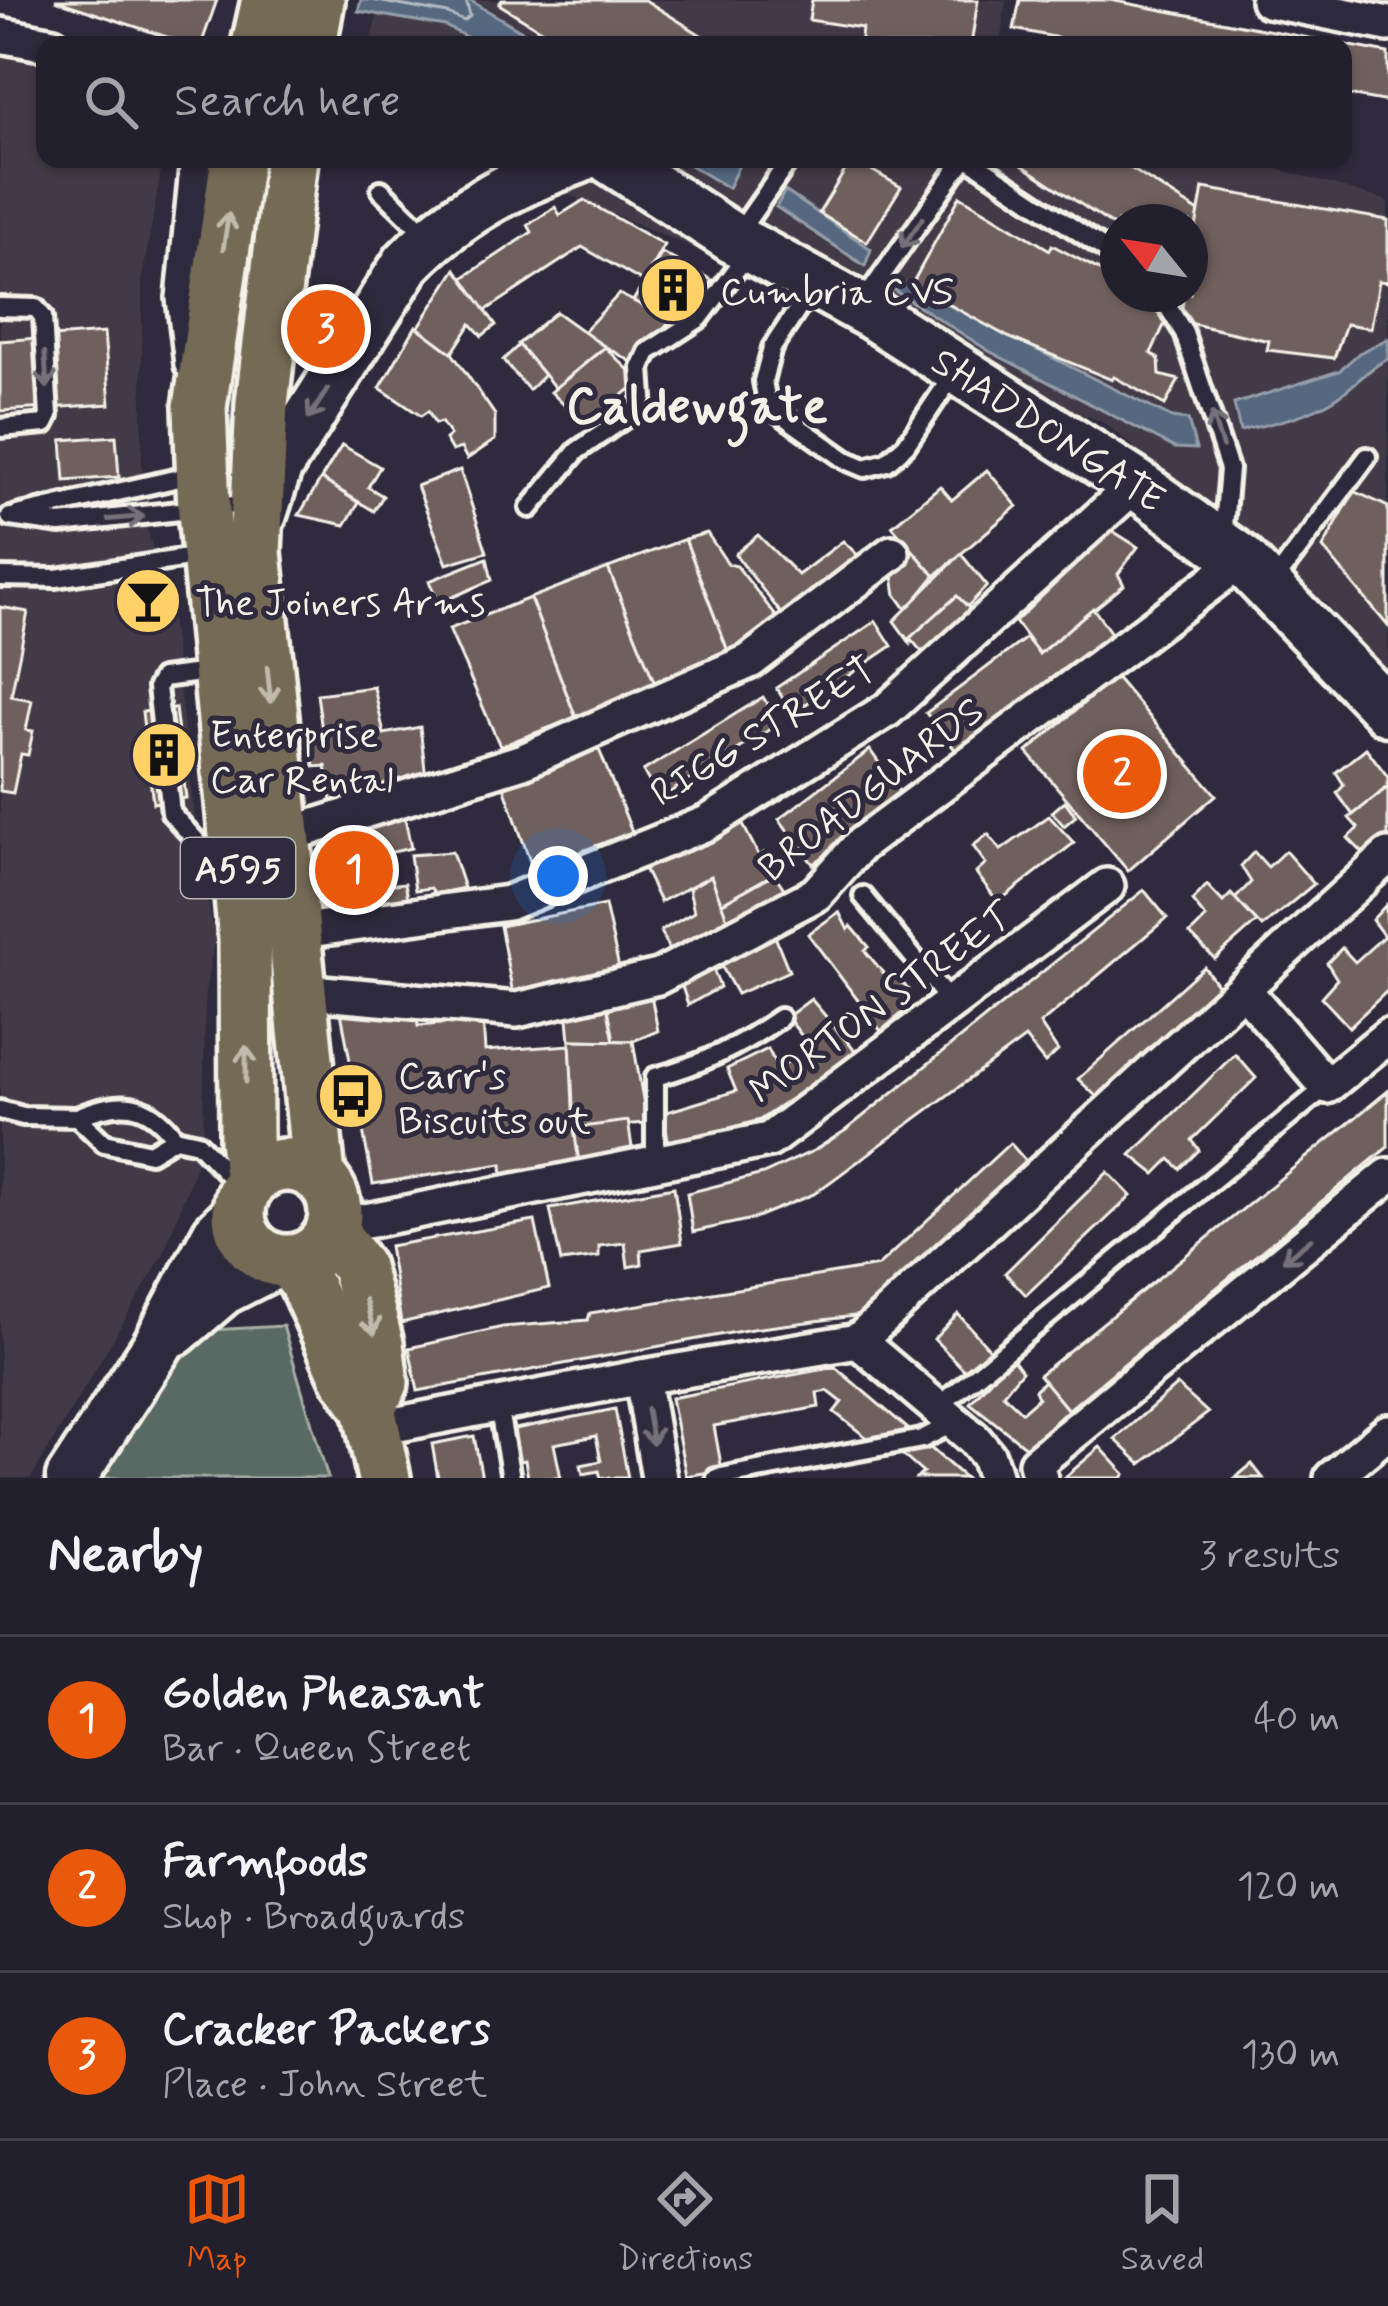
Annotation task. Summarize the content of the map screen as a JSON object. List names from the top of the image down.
{
  "streets": {
    "main road": ["SHADDONGATE", "A595"],
    "street": ["RIGG STREET", "BROADGUARDS", "MORTON STREET"]
  },
  "crossings": [
    ["SHADDONGATE", "RIGG STREET"],
    ["SHADDONGATE", "BROADGUARDS"],
    ["RIGG STREET", "A595"],
    ["BROADGUARDS", "A595"],
    ["A595", "MORTON STREET"]
  ],
  "districts": ["Caldewgate"],
  "places": {
    "building": ["Cumbria CVS", "Enterprise Car Rental"],
    "bar": ["The Joiners Arms"],
    "bus stop": ["Carr's Biscuits out"]
  },
  "north": "top left",
  "page": {
    "search": "Search here",
    "pins": ["3", "2", "1"],
    "heading": ["Nearby", "3 results"],
    "list": [
      {
        "mark": "1",
        "name": "Golden Pheasant",
        "note": "Bar · Queen Street",
        "value": "40 m"
      },
      {
        "mark": "2",
        "name": "Farmfoods",
        "note": "Shop · Broadguards",
        "value": "120 m"
      },
      {
        "mark": "3",
        "name": "Cracker Packers",
        "note": "Place · John Street",
        "value": "130 m"
      }
    ],
    "nav": ["Map", "Directions", "Saved"]
  }
}
